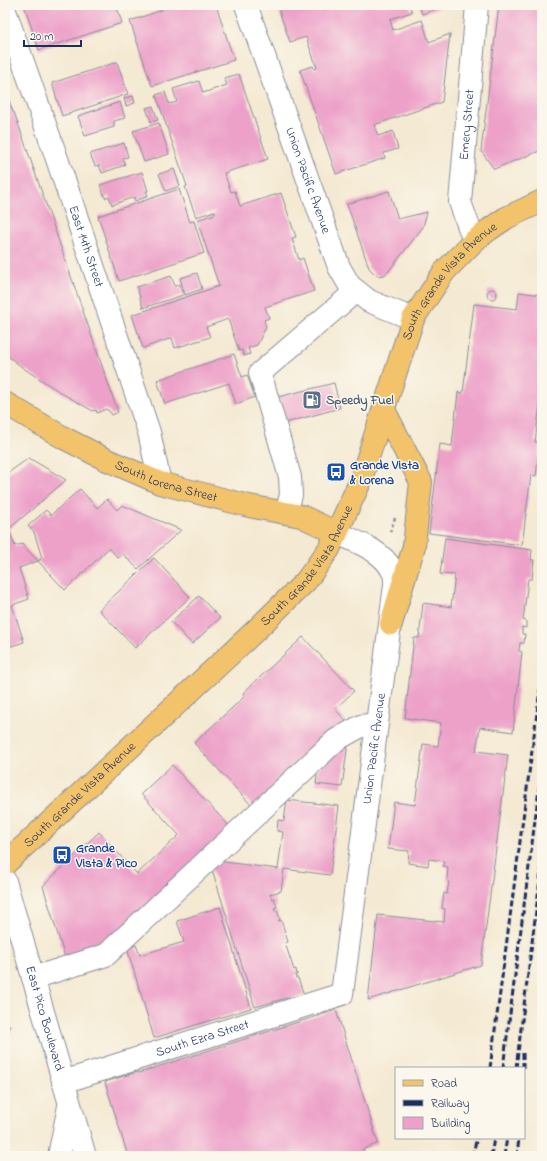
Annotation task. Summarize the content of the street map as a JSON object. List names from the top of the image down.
{
  "streets": {
    "main road": ["South Grande Vista Avenue", "South Lorena Street"],
    "street": [
      "Emery Street",
      "Union Pacific Avenue",
      "East 14th Street",
      "East Pico Boulevard",
      "South Ezra Street"
    ]
  },
  "crossings": [
    ["Emery Street", "South Grande Vista Avenue"],
    ["Union Pacific Avenue", "South Grande Vista Avenue"],
    ["Union Pacific Avenue", "South Lorena Street"],
    ["Union Pacific Avenue", "South Ezra Street"],
    ["East 14th Street", "South Lorena Street"],
    ["South Grande Vista Avenue", "South Lorena Street"],
    ["East Pico Boulevard", "South Ezra Street"]
  ],
  "places": {
    "fuel station": ["Speedy Fuel"],
    "bus stop": ["Grande Vista & Lorena", "Grande Vista & Pico"]
  },
  "legend": ["Road", "Railway", "Building"],
  "scale_bar": "20 m"
}
